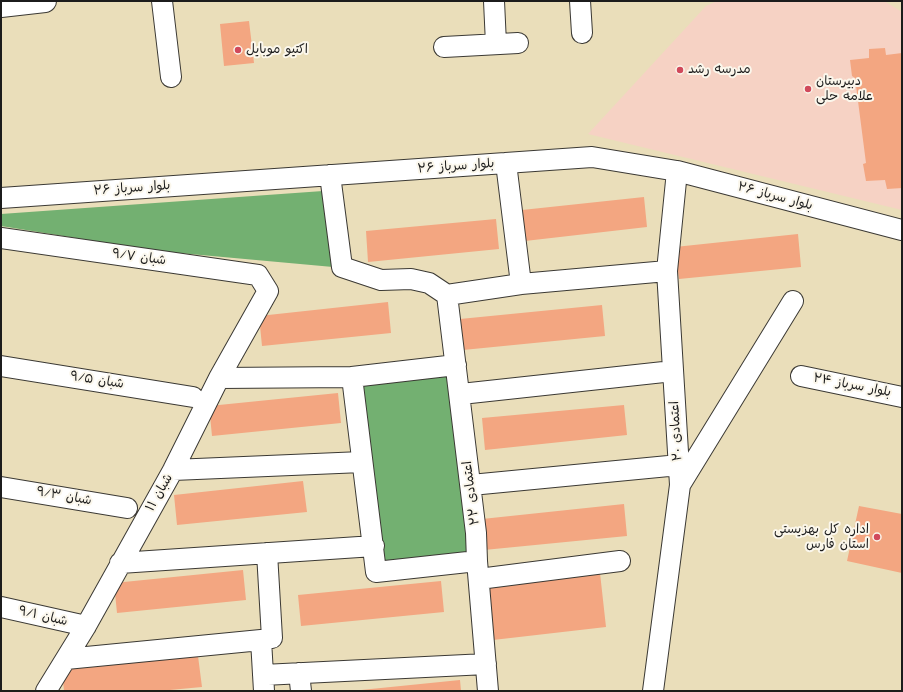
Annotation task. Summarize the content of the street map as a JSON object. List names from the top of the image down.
{
  "streets": {
    "street": [
      "۲۶ بلوار سرباز",
      "۹/۷ شبان",
      "۹/۵ شبان",
      "۲۴ بلوار سرباز",
      "۲۰ اعتمادی",
      "۱۱ شبان",
      "۲۲ اعتمادی",
      "۹/۳ شبان",
      "۹/۱ شبان"
    ]
  },
  "crossings": [
    ["۲۶ بلوار سرباز", "۲۰ اعتمادی"],
    ["۹/۷ شبان", "۱۱ شبان"],
    ["۱۱ شبان", "۹/۱ شبان"]
  ],
  "places": [
    "اکتیو موبایل",
    "مدرسه رشد",
    "دبیرستان علامه حلی",
    "اداره کل بهزیستی استان فارس"
  ]
}
